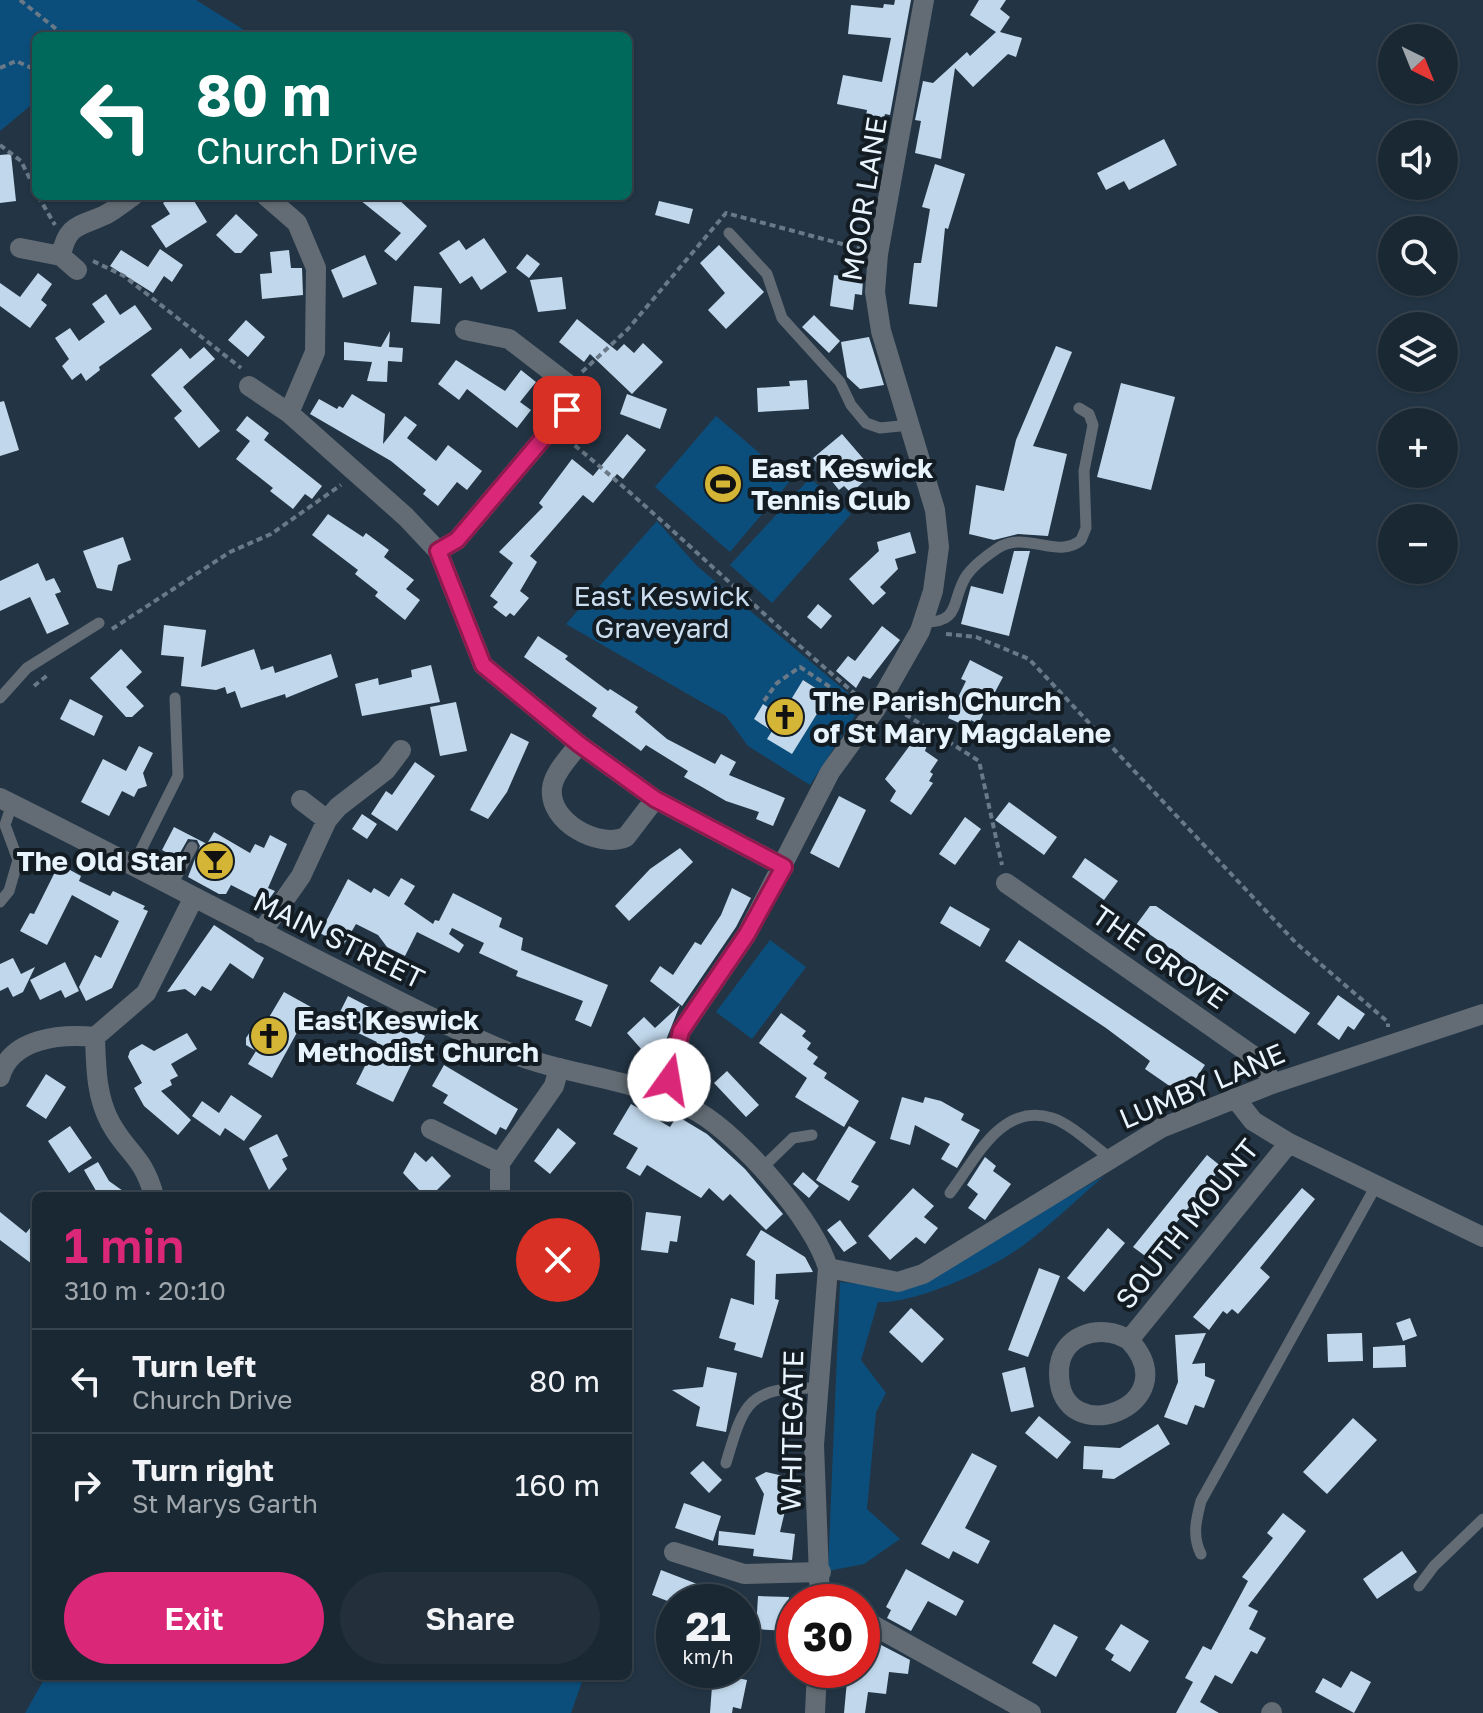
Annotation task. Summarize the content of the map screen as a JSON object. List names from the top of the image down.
{
  "streets": {
    "street": [
      "MOOR LANE",
      "MAIN STREET",
      "THE GROVE",
      "LUMBY LANE",
      "SOUTH MOUNT",
      "WHITEGATE"
    ]
  },
  "crossings": [
    ["MOOR LANE", "MAIN STREET"],
    ["MAIN STREET", "LUMBY LANE"],
    ["MAIN STREET", "WHITEGATE"],
    ["THE GROVE", "LUMBY LANE"],
    ["LUMBY LANE", "WHITEGATE"]
  ],
  "parks": ["East Keswick Graveyard"],
  "places": {
    "sports": ["East Keswick Tennis Club"],
    "church": ["The Parish Church of St Mary Magdalene", "East Keswick Methodist Church"],
    "bar": ["The Old Star"]
  },
  "north": "bottom right",
  "page": {
    "map_buttons": ["+", "−"],
    "turn": ["80 m", "Church Drive"],
    "heading": ["1 min", "310 m · 20:10"],
    "list": [
      {
        "name": "Turn left",
        "note": "Church Drive",
        "value": "80 m"
      },
      {
        "name": "Turn right",
        "note": "St Marys Garth",
        "value": "160 m"
      }
    ],
    "buttons": ["Exit", "Share"],
    "speed": "21 km/h",
    "limit": "30"
  }
}
